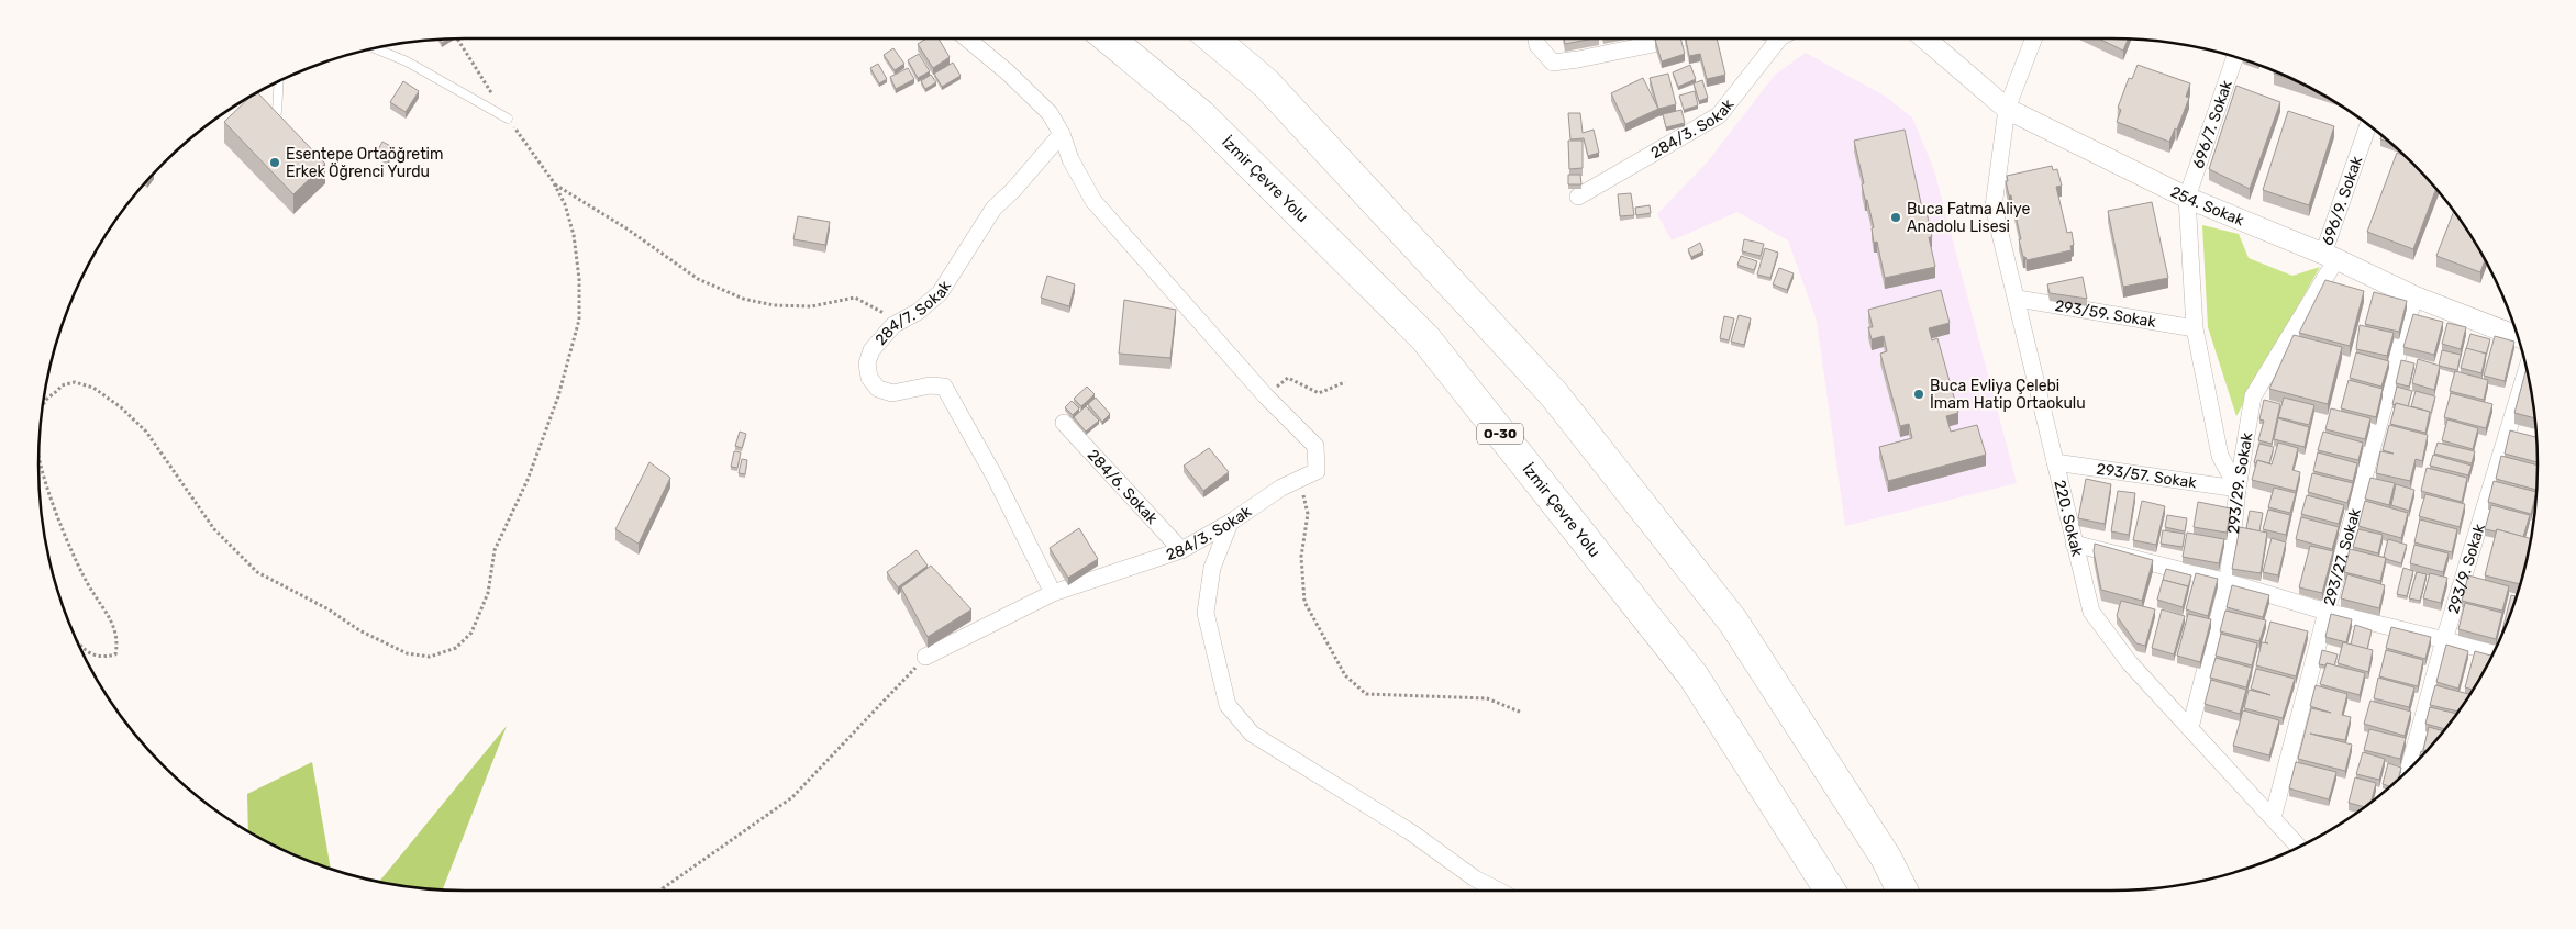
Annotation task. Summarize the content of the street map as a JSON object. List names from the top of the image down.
{
  "streets": {
    "highway": ["İzmir Çevre Yolu", "O-30"],
    "street": [
      "696/7. Sokak",
      "284/3. Sokak",
      "696/9. Sokak",
      "254. Sokak",
      "284/7. Sokak",
      "293/59. Sokak",
      "293/57. Sokak",
      "293/29. Sokak",
      "284/6. Sokak",
      "220. Sokak",
      "293/27. Sokak",
      "293/9. Sokak"
    ]
  },
  "crossings": [
    ["696/7. Sokak", "254. Sokak"],
    ["284/3. Sokak", "284/7. Sokak"],
    ["284/3. Sokak", "284/6. Sokak"],
    ["696/9. Sokak", "254. Sokak"],
    ["696/9. Sokak", "293/29. Sokak"],
    ["254. Sokak", "293/29. Sokak"],
    ["254. Sokak", "220. Sokak"],
    ["254. Sokak", "293/27. Sokak"],
    ["293/59. Sokak", "220. Sokak"],
    ["293/57. Sokak", "293/29. Sokak"],
    ["293/57. Sokak", "220. Sokak"],
    ["293/29. Sokak", "220. Sokak"],
    ["220. Sokak", "293/27. Sokak"]
  ],
  "places": ["Esentepe Ortaöğretim Erkek Öğrenci Yurdu", "Buca Fatma Aliye Anadolu Lisesi", "Buca Evliya Çelebi İmam Hatip Ortaokulu"]
}
